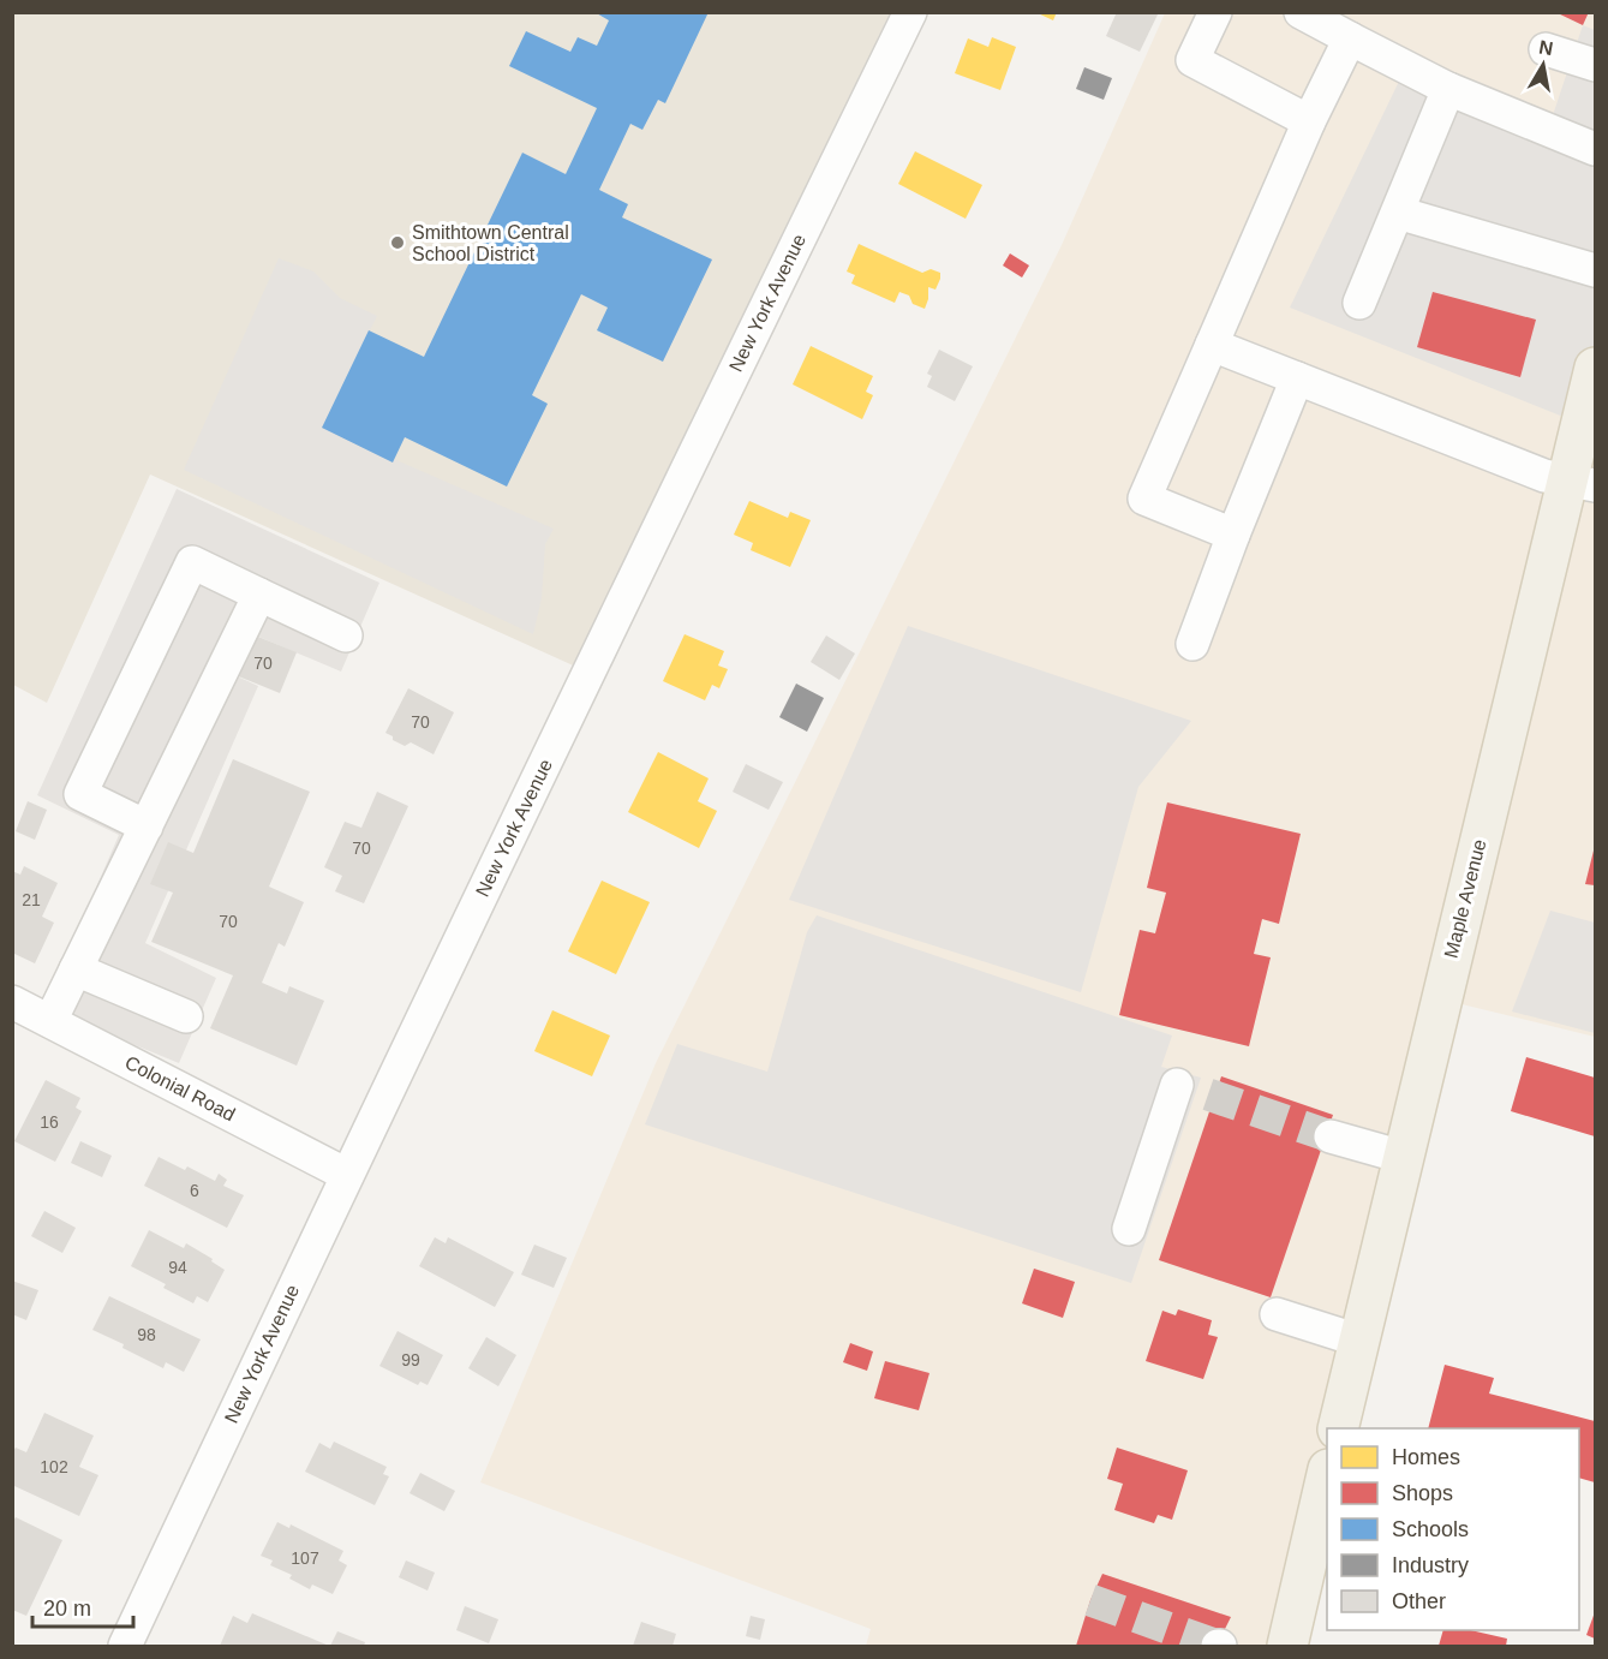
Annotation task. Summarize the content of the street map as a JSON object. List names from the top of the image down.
{
  "streets": {
    "main road": ["Maple Avenue"],
    "street": ["New York Avenue", "Colonial Road"]
  },
  "crossings": [
    ["New York Avenue", "Colonial Road"]
  ],
  "places": ["Smithtown Central School District"],
  "house_numbers": [
    "70",
    "70",
    "70",
    "21",
    "70",
    "16",
    "6",
    "94",
    "98",
    "99",
    "102",
    "107"
  ],
  "legend": [
    "Homes",
    "Shops",
    "Schools",
    "Industry",
    "Other"
  ],
  "scale_bar": "20 m",
  "north": "top"
}
